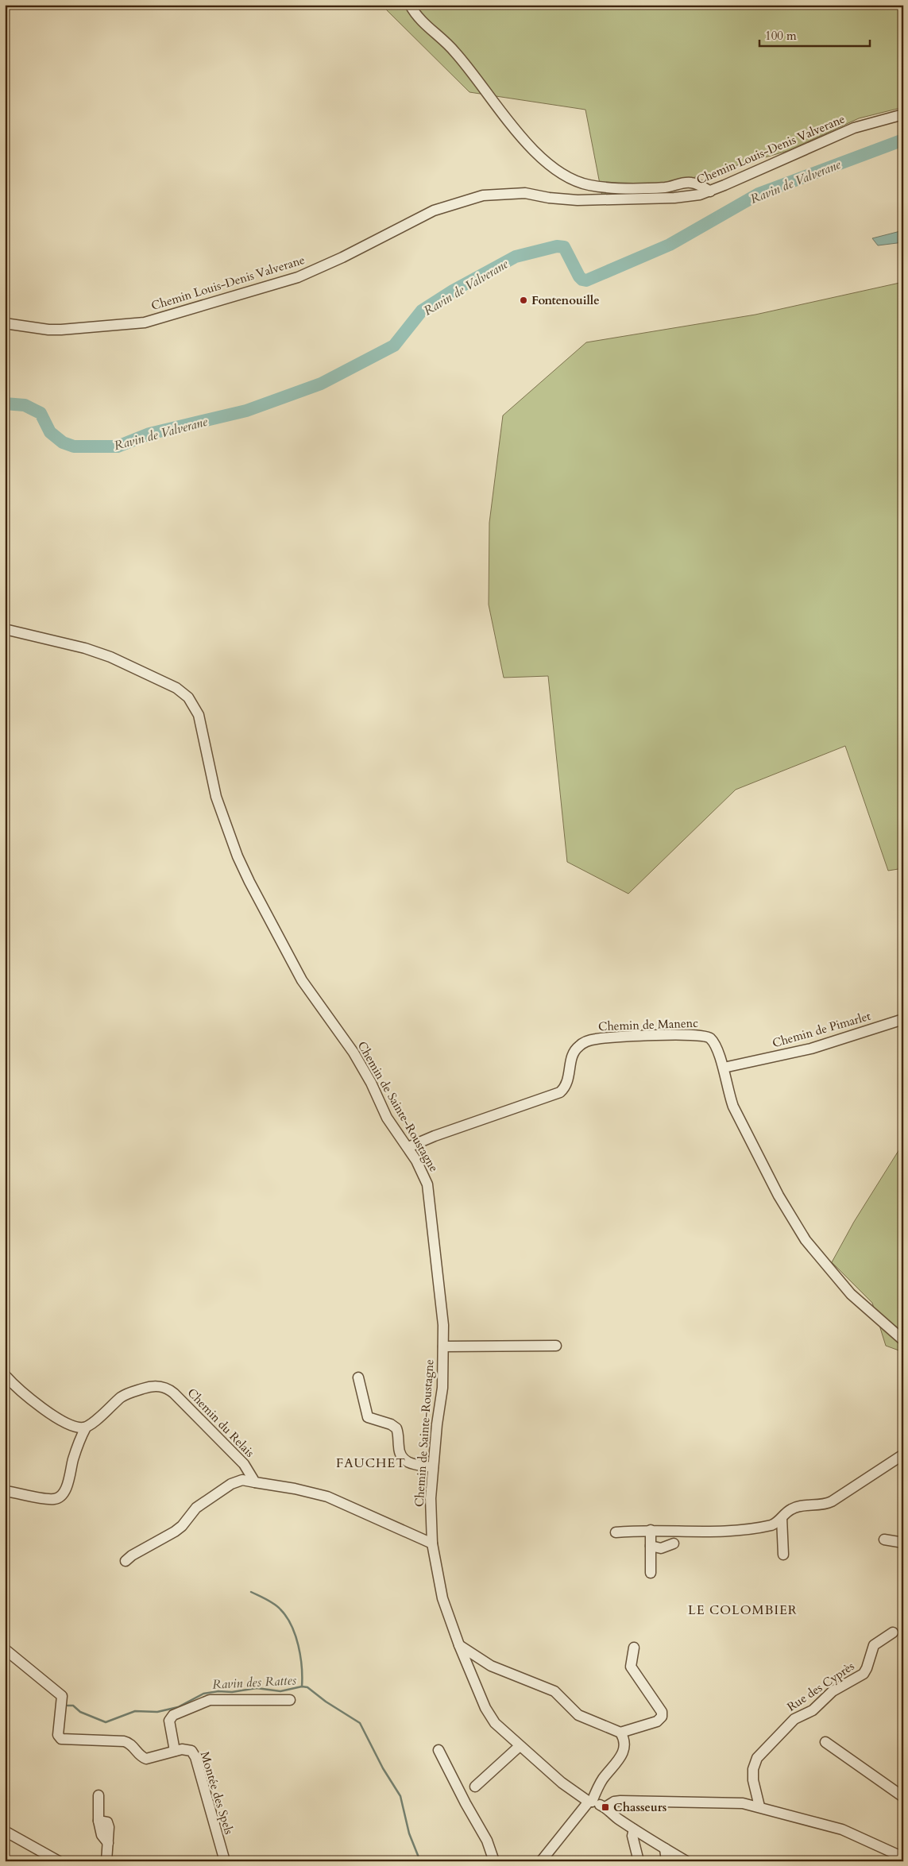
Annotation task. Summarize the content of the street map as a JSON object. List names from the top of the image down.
{
  "streets": {
    "street": [
      "Chemin Louis-Denis Valverane",
      "Chemin de Manenc",
      "Chemin de Pimarlet",
      "Chemin de Sainte-Roustagne",
      "Chemin du Relais",
      "Rue des Cyprès",
      "Montée des Spels"
    ]
  },
  "crossings": [
    ["Chemin de Manenc", "Chemin de Pimarlet"],
    ["Chemin de Manenc", "Chemin de Sainte-Roustagne"]
  ],
  "districts": ["FAUCHET", "LE COLOMBIER"],
  "water": ["Ravin de Valverane", "Ravin des Rattes"],
  "places": {
    "other": ["Fontenouille"],
    "transit": ["Chasseurs"]
  },
  "scale_bar": "100 m"
}
